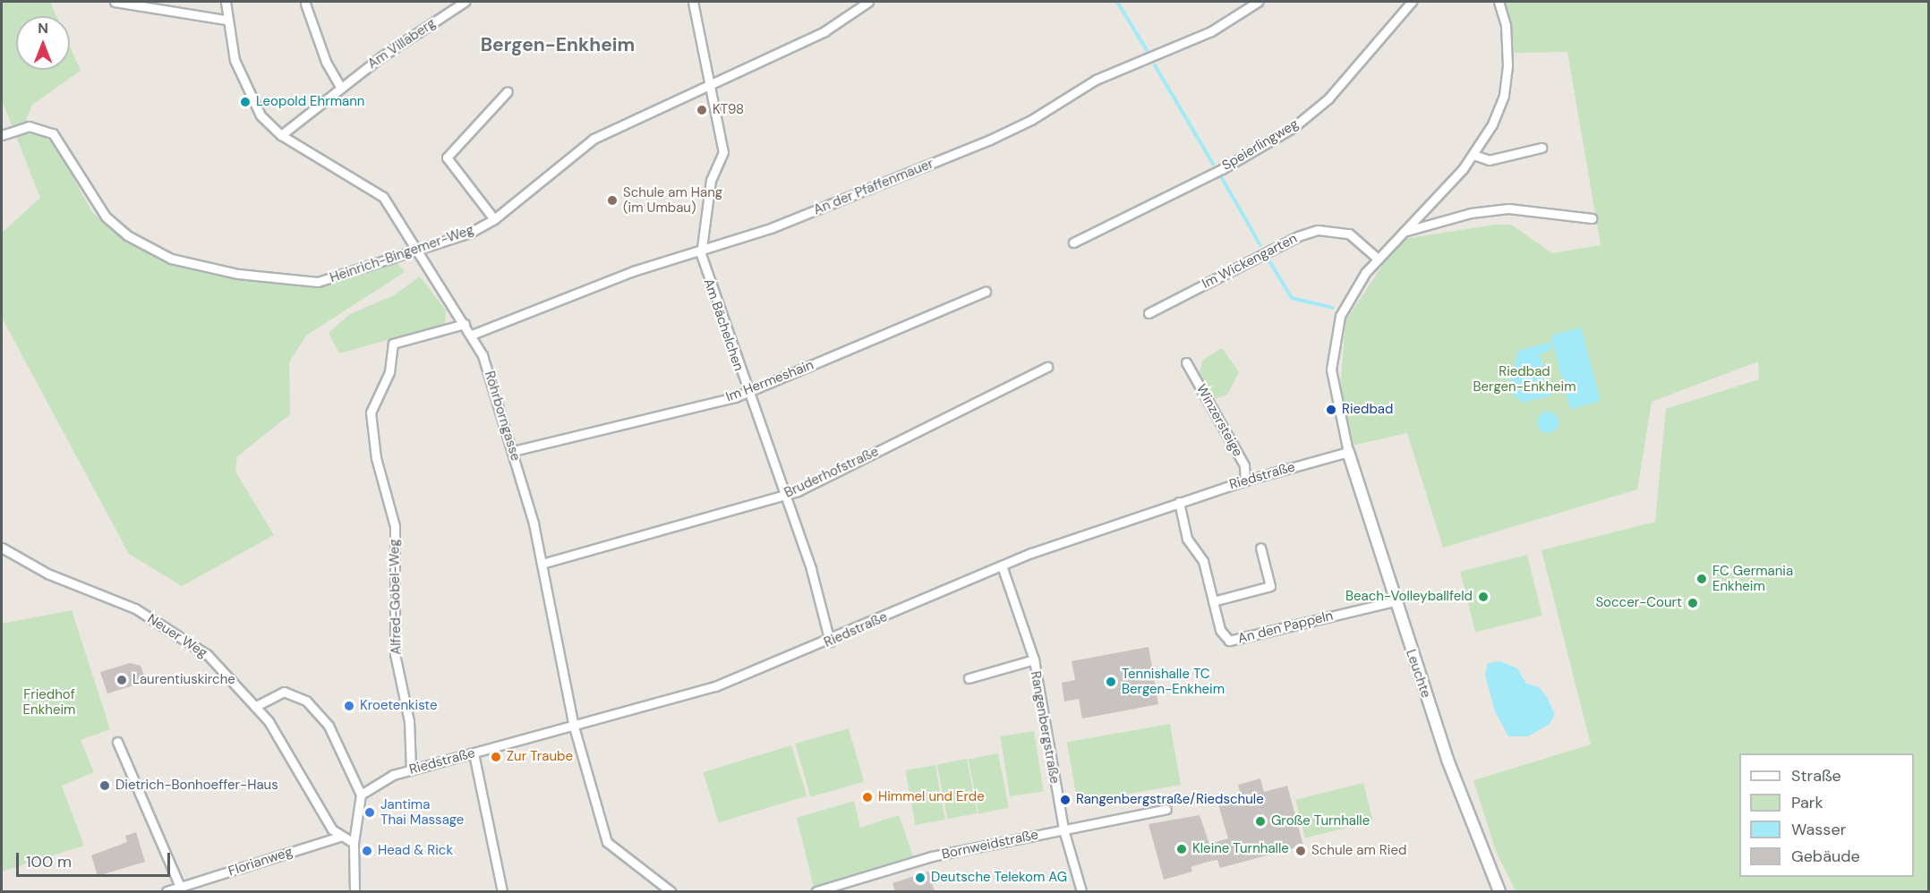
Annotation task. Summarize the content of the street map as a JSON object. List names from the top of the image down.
{
  "streets": {
    "street": [
      "Am Villaberg",
      "Speierlingweg",
      "An der Pfaffenmauer",
      "Heinrich-Bingemer-Weg",
      "Im Wickengarten",
      "Am Bächelchen",
      "Im Hermeshain",
      "Röhrborngasse",
      "Winzersteige",
      "Bruderhofstraße",
      "Riedstraße",
      "Alfred-Göbel-Weg",
      "An den Pappeln",
      "Neuer Weg",
      "Leuchte",
      "Rangenbergstraße",
      "Bornweidstraße",
      "Florianweg"
    ]
  },
  "crossings": [
    ["Am Villaberg", "Röhrborngasse"],
    ["An der Pfaffenmauer", "Am Bächelchen"],
    ["An der Pfaffenmauer", "Röhrborngasse"],
    ["Heinrich-Bingemer-Weg", "Am Bächelchen"],
    ["Heinrich-Bingemer-Weg", "Röhrborngasse"],
    ["Am Bächelchen", "Im Hermeshain"],
    ["Am Bächelchen", "Bruderhofstraße"],
    ["Am Bächelchen", "Riedstraße"],
    ["Im Hermeshain", "Röhrborngasse"],
    ["Röhrborngasse", "Bruderhofstraße"],
    ["Röhrborngasse", "Riedstraße"],
    ["Röhrborngasse", "Alfred-Göbel-Weg"],
    ["Winzersteige", "Riedstraße"],
    ["Riedstraße", "Alfred-Göbel-Weg"],
    ["Riedstraße", "An den Pappeln"],
    ["Riedstraße", "Leuchte"],
    ["Riedstraße", "Rangenbergstraße"],
    ["An den Pappeln", "Leuchte"],
    ["Neuer Weg", "Florianweg"],
    ["Rangenbergstraße", "Bornweidstraße"]
  ],
  "districts": ["Bergen-Enkheim"],
  "parks": ["Riedbad Bergen-Enkheim", "Friedhof Enkheim"],
  "places": [
    "Leopold Ehrmann",
    "KT98",
    "Schule am Hang (im Umbau)",
    "Riedbad",
    "FC Germania Enkheim",
    "Beach-Volleyballfeld",
    "Soccer-Court",
    "Laurentiuskirche",
    "Tennishalle TC Bergen-Enkheim",
    "Kroetenkiste",
    "Zur Traube",
    "Dietrich-Bonhoeffer-Haus",
    "Himmel und Erde",
    "Rangenbergstraße/Riedschule",
    "Jantima Thai Massage",
    "Große Turnhalle",
    "Kleine Turnhalle",
    "Head & Rick",
    "Schule am Ried",
    "Deutsche Telekom AG"
  ],
  "legend": [
    "Straße",
    "Park",
    "Wasser",
    "Gebäude"
  ],
  "scale_bar": "100 m",
  "north": "top"
}
